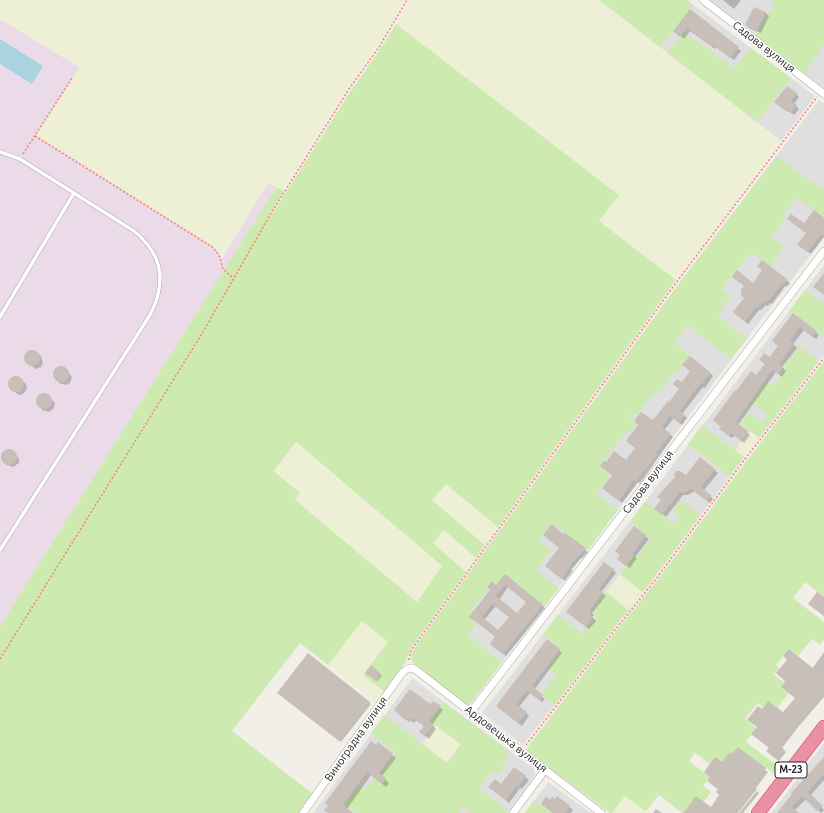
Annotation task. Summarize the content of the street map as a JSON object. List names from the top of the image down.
{
  "streets": {
    "highway": ["М-23"],
    "street": ["Садова вулиця", "Виноградна вулиця", "Ардовецька вулиця"]
  },
  "crossings": [
    ["Садова вулиця", "Ардовецька вулиця"],
    ["Виноградна вулиця", "Ардовецька вулиця"]
  ]
}
